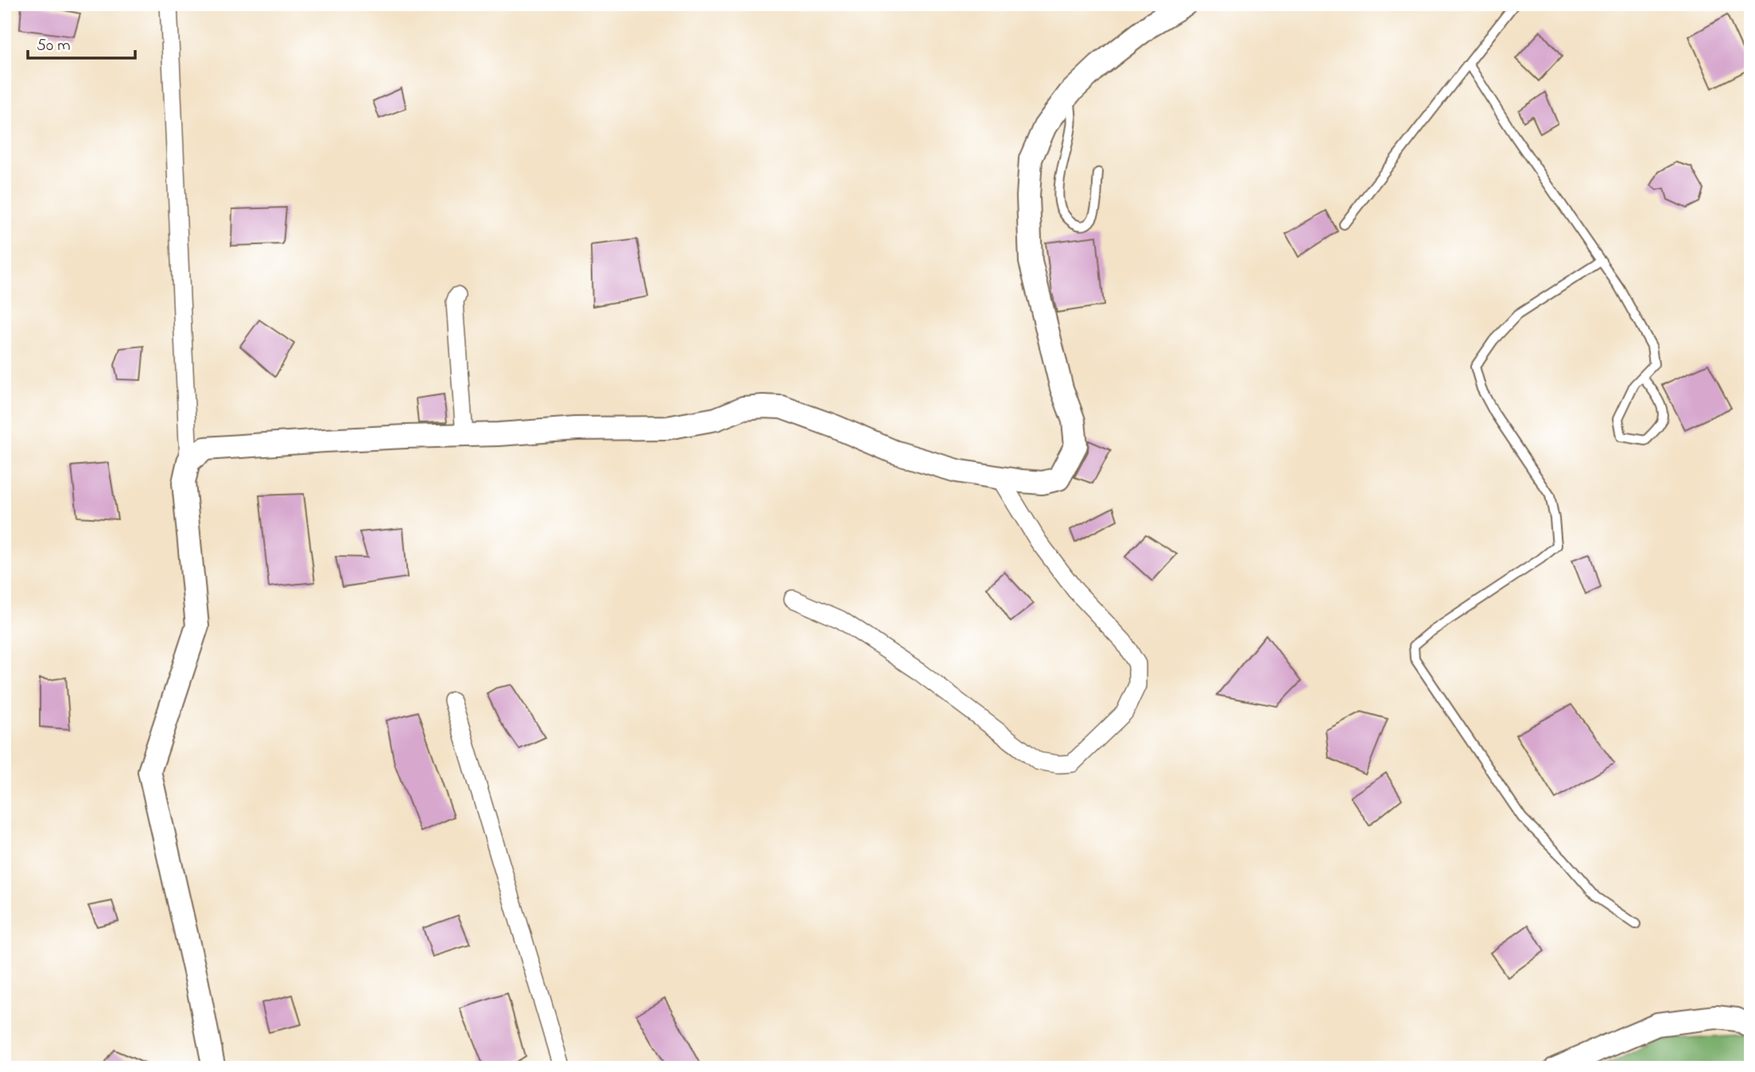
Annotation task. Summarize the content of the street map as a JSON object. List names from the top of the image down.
{
  "scale_bar": "50 m"
}
